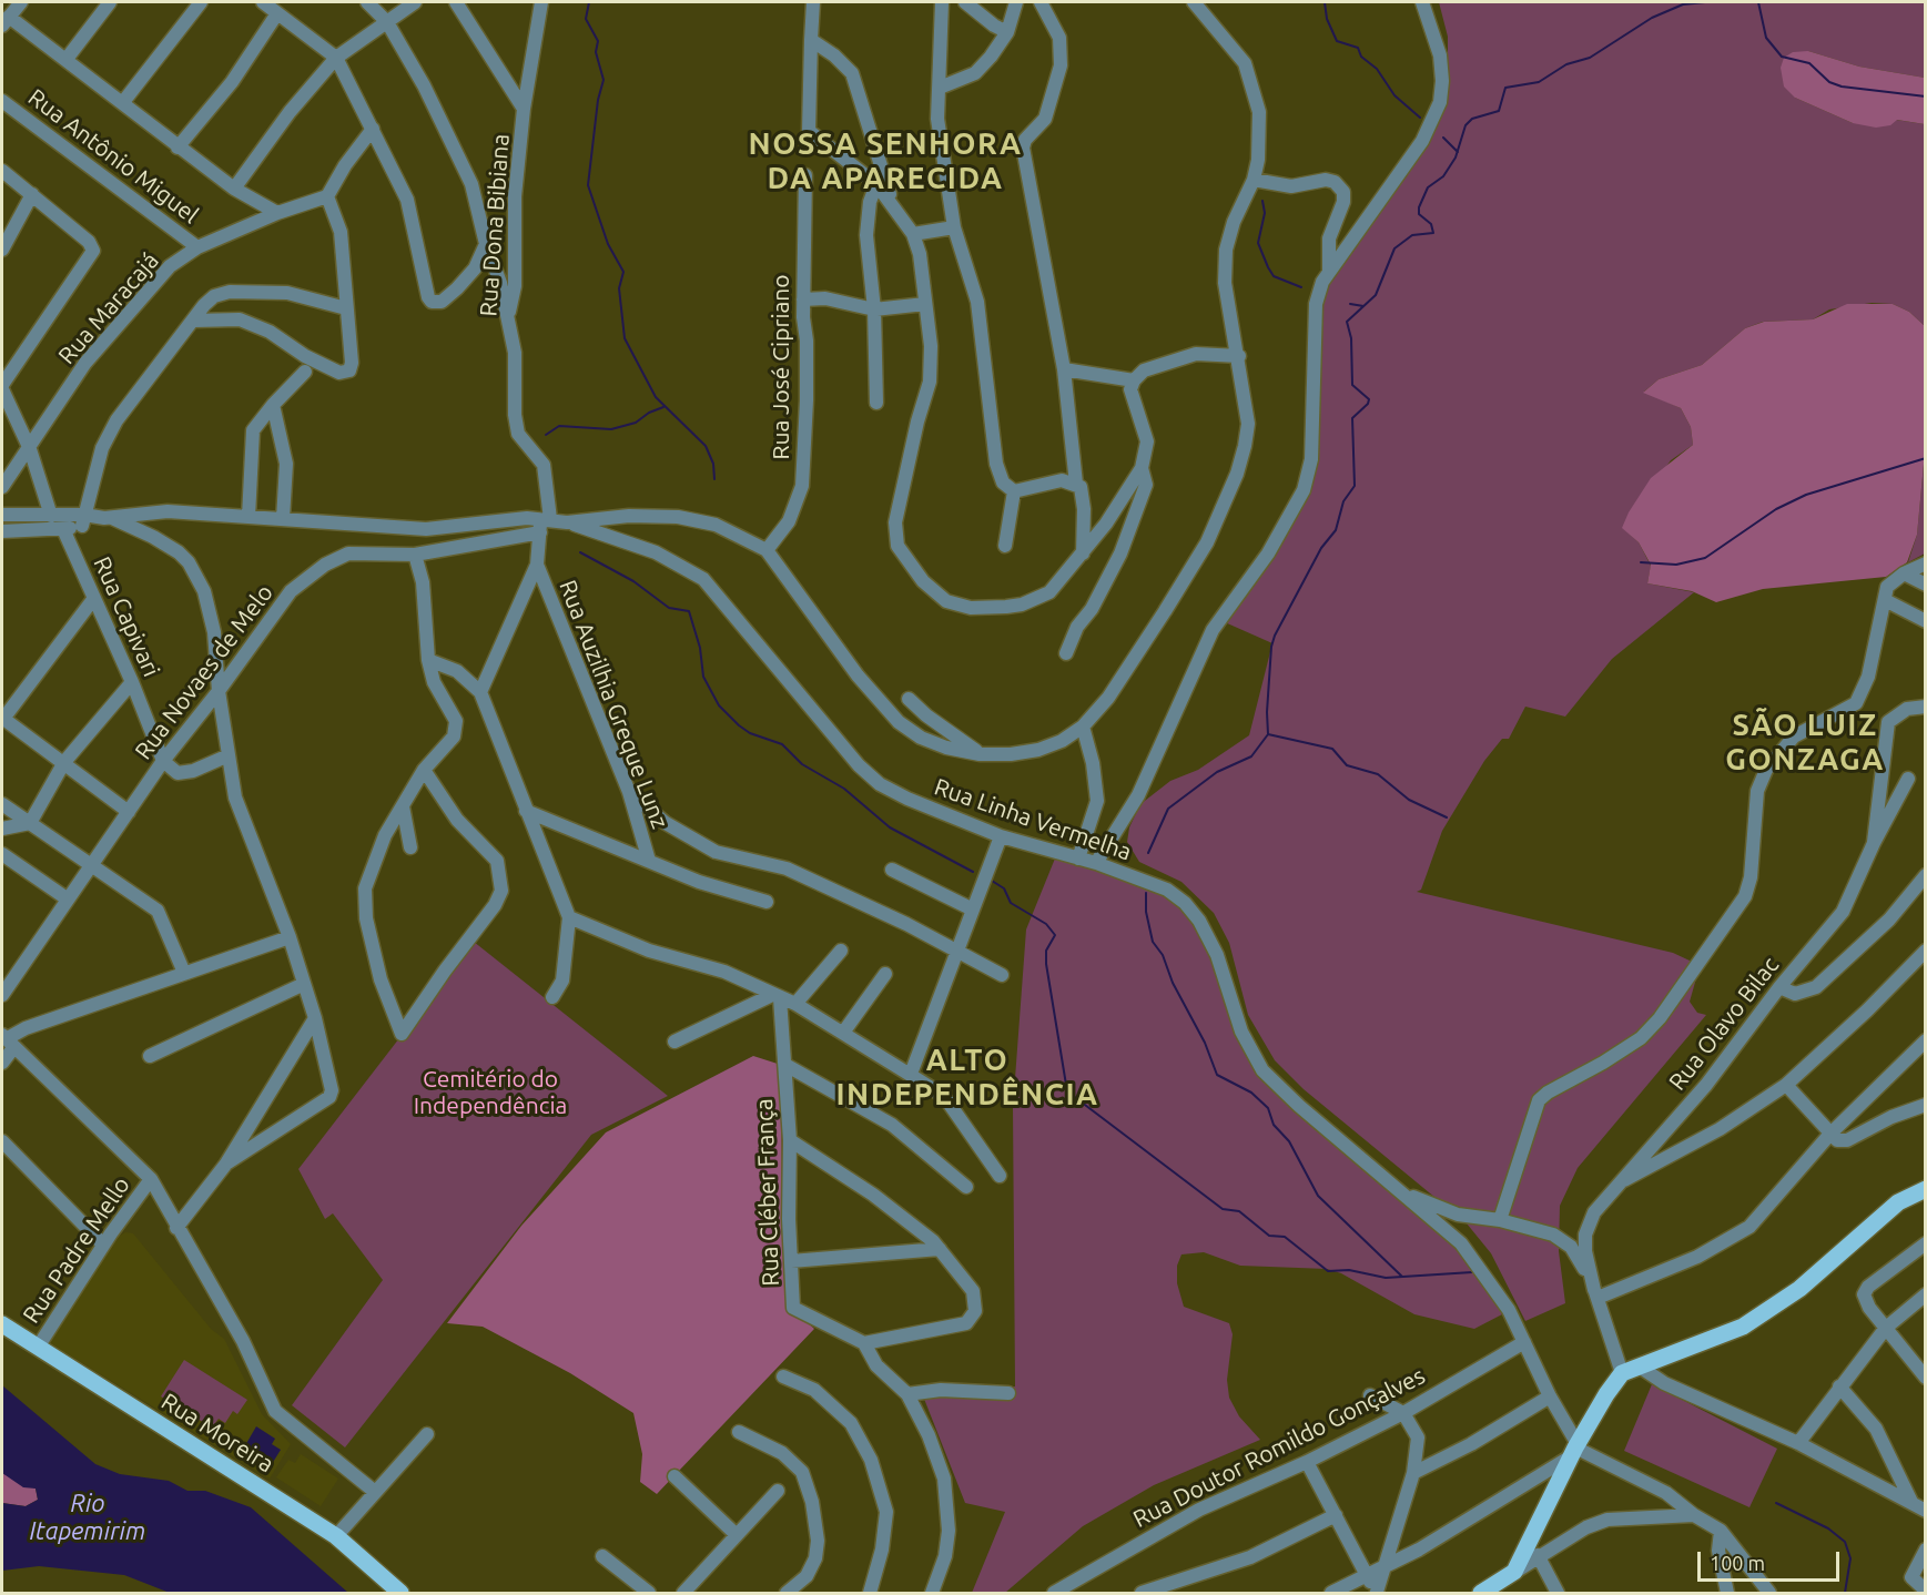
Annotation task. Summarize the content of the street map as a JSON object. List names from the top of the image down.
{
  "streets": {
    "main road": ["Rua Moreira"],
    "street": [
      "Rua Antônio Miguel",
      "Rua Dona Bibiana",
      "Rua Maracajá",
      "Rua José Cipriano",
      "Rua Capivari",
      "Rua Novaes de Melo",
      "Rua Auzilhia Greque Lunz",
      "Rua Linha Vermelha",
      "Rua Olavo Bilac",
      "Rua Cléber França",
      "Rua Padre Mello",
      "Rua Doutor Romildo Gonçalves"
    ]
  },
  "crossings": [
    ["Rua Antônio Miguel", "Rua Maracajá"],
    ["Rua Dona Bibiana", "Rua Novaes de Melo"],
    ["Rua Dona Bibiana", "Rua Auzilhia Greque Lunz"],
    ["Rua Capivari", "Rua Novaes de Melo"],
    ["Rua Linha Vermelha", "Rua Olavo Bilac"],
    ["Rua Linha Vermelha", "Rua Doutor Romildo Gonçalves"],
    ["Rua Padre Mello", "Rua Moreira"]
  ],
  "districts": ["NOSSA SENHORA DA APARECIDA", "SÃO LUIZ GONZAGA", "ALTO INDEPENDÊNCIA"],
  "water": ["Rio Itapemirim"],
  "parks": ["Cemitério do Independência"],
  "scale_bar": "100 m"
}
